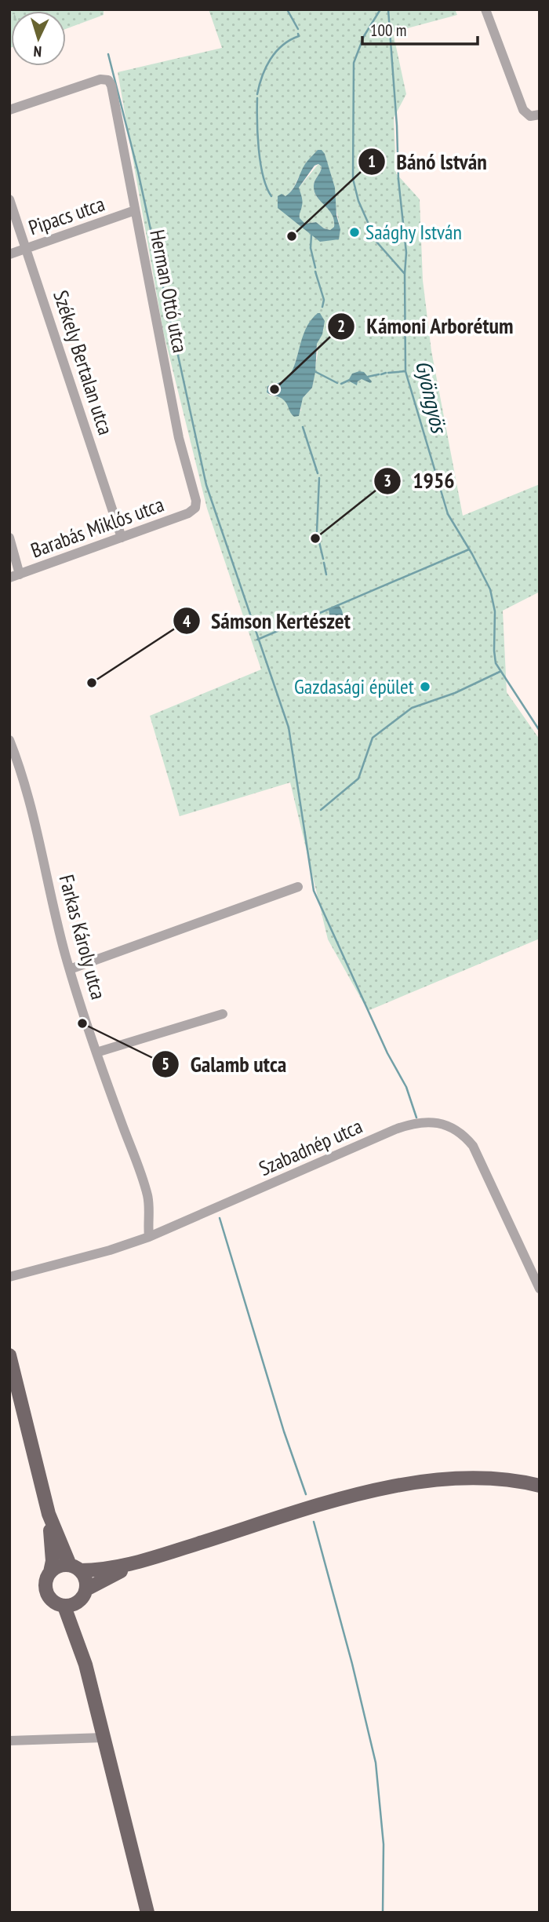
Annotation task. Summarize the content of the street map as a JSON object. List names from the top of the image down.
{
  "streets": {
    "street": [
      "Pipacs utca",
      "Herman Ottó utca",
      "Székely Bertalan utca",
      "Barabás Miklós utca",
      "Farkas Károly utca",
      "Szabadnép utca"
    ]
  },
  "crossings": [
    ["Pipacs utca", "Herman Ottó utca"],
    ["Pipacs utca", "Székely Bertalan utca"],
    ["Herman Ottó utca", "Barabás Miklós utca"],
    ["Székely Bertalan utca", "Barabás Miklós utca"],
    ["Farkas Károly utca", "Szabadnép utca"]
  ],
  "water": ["Gyöngyös"],
  "places": [
    "Saághy István",
    "Bánó lstván",
    "Kámoni Arborétum",
    "1956",
    "Sámson Kertészet",
    "Gazdasági épület",
    "Galamb utca"
  ],
  "scale_bar": "100 m",
  "north": "bottom"
}
